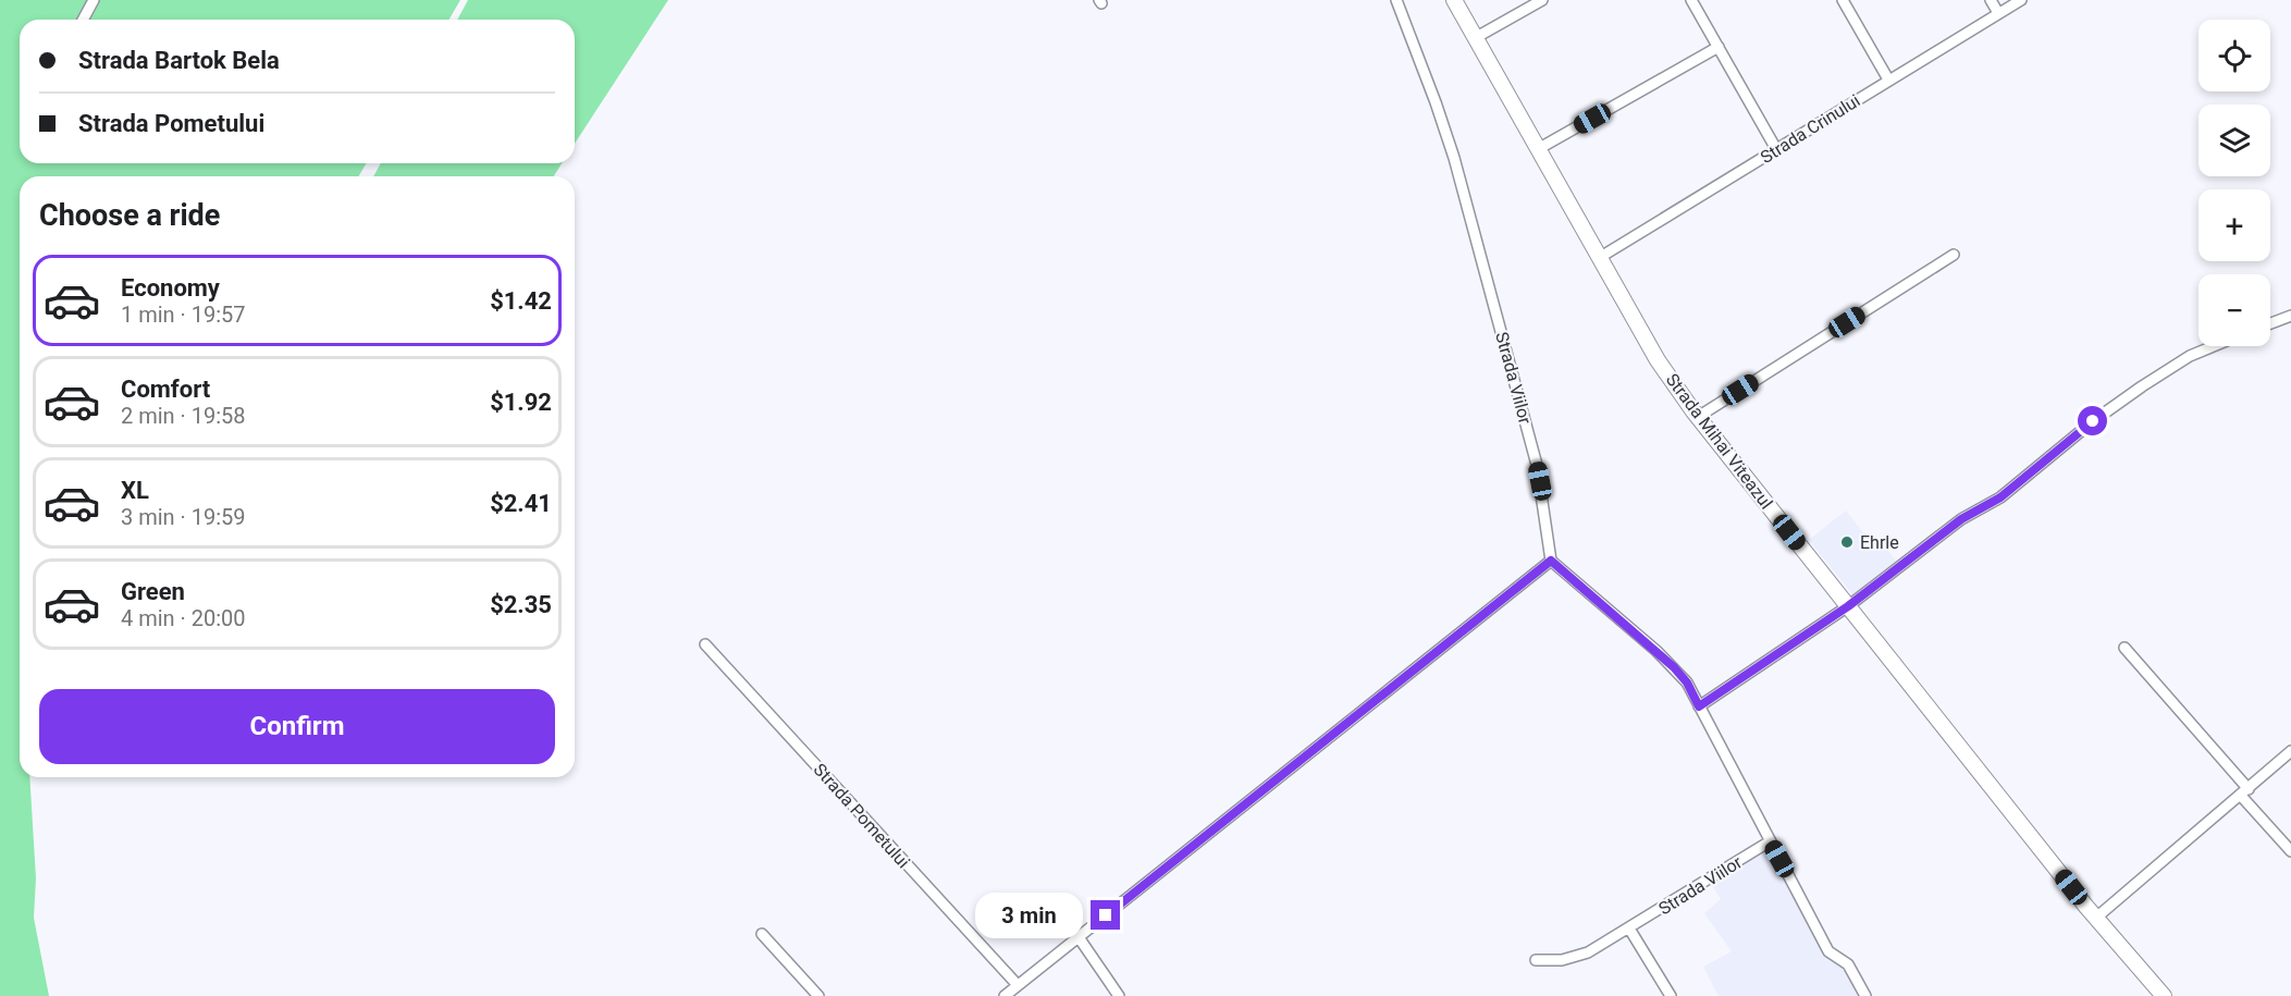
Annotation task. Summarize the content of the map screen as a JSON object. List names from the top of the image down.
{
  "streets": {
    "highway": ["Strada Mihai Viteazul"],
    "street": ["Strada Crinului", "Strada Viilor", "Strada Pometului"]
  },
  "crossings": [
    ["Strada Crinului", "Strada Mihai Viteazul"]
  ],
  "places": ["Ehrle"],
  "page": {
    "map_buttons": ["+", "−"],
    "banner": ["Strada Bartok Bela", "Strada Pometului"],
    "heading": "Choose a ride",
    "list": [
      {
        "name": "Economy",
        "note": "1 min · 19:57",
        "value": "$1.42"
      },
      {
        "name": "Comfort",
        "note": "2 min · 19:58",
        "value": "$1.92"
      },
      {
        "name": "XL",
        "note": "3 min · 19:59",
        "value": "$2.41"
      },
      {
        "name": "Green",
        "note": "4 min · 20:00",
        "value": "$2.35"
      }
    ],
    "buttons": "Confirm",
    "bubble": "3 min"
  }
}
